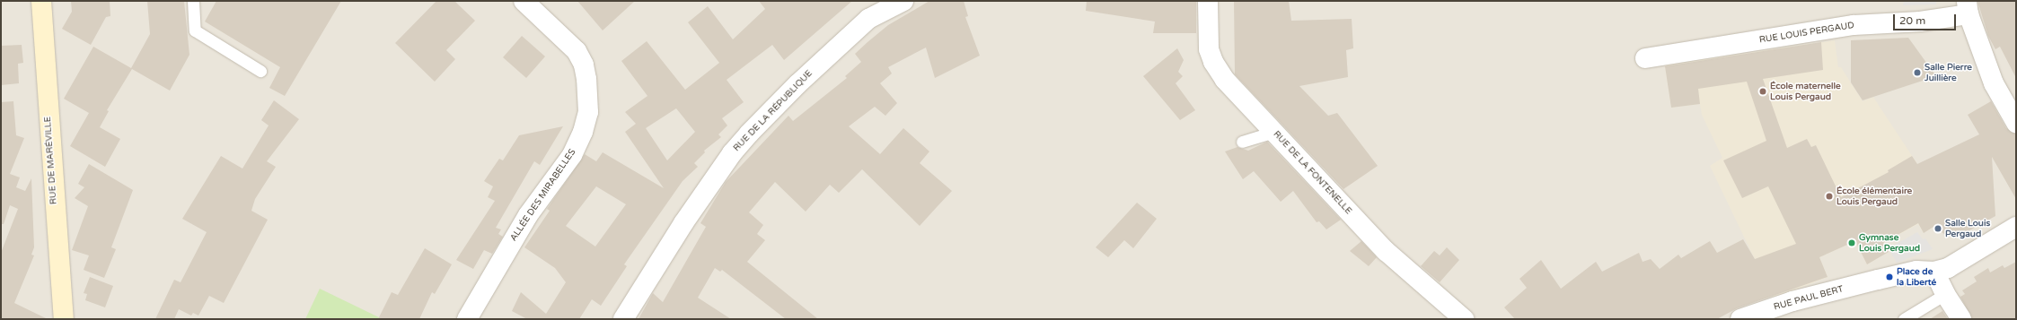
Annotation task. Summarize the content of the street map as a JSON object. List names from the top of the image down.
{
  "streets": {
    "main road": ["RUE DE MARÉVILLE"],
    "street": [
      "RUE LOUIS PERGAUD",
      "RUE DE LA RÉPUBLIQUE",
      "RUE DE LA FONTENELLE",
      "ALLÉE DES MIRABELLES",
      "RUE PAUL BERT"
    ]
  },
  "places": [
    "Salle Pierre Juillière",
    "École maternelle Louis Pergaud",
    "École élémentaire Louis Pergaud",
    "Salle Louis Pergaud",
    "Gymnase Louis Pergaud",
    "Place de la Liberté"
  ],
  "scale_bar": "20 m"
}
